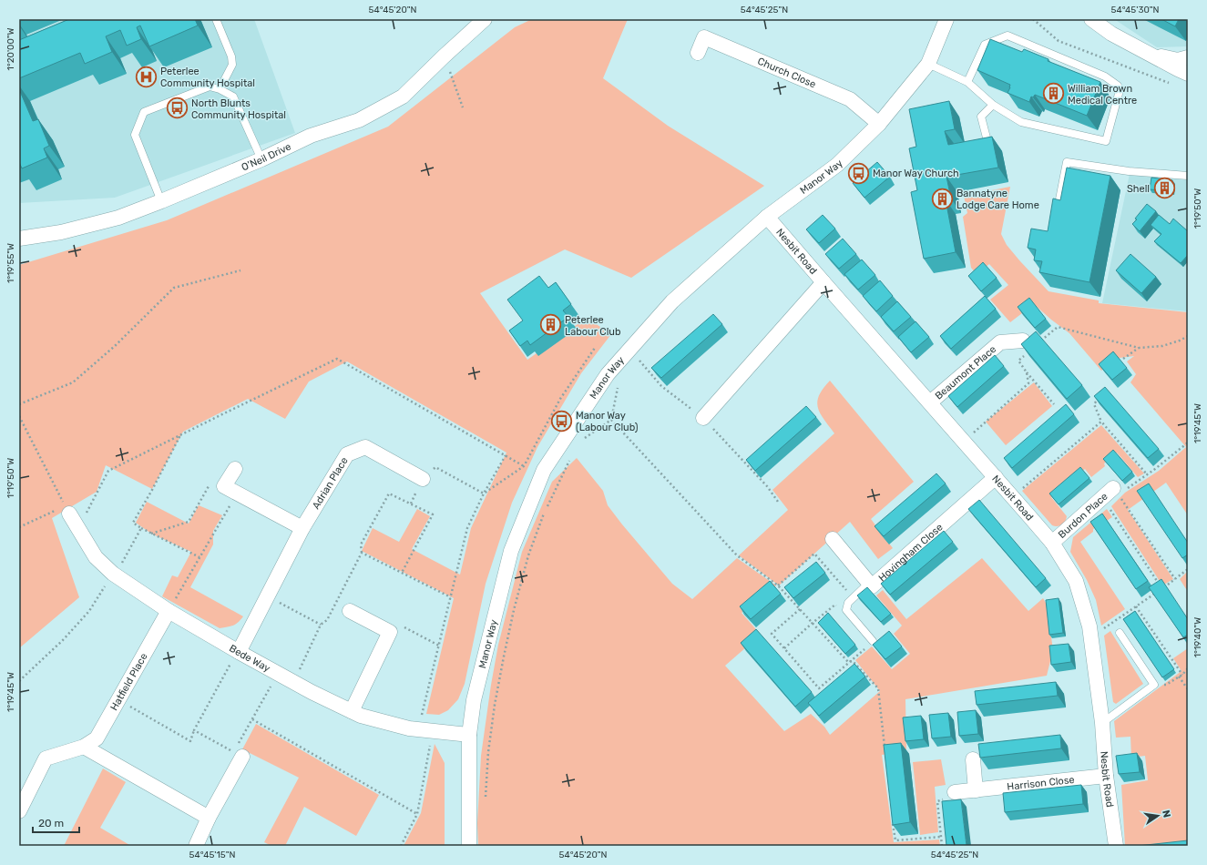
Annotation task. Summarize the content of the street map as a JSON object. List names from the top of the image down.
{
  "streets": {
    "street": [
      "Church Close",
      "O'Neil Drive",
      "Manor Way",
      "Nesbit Road",
      "Beaumont Place",
      "Adrian Place",
      "Burdon Place",
      "Hovingham Close",
      "Bede Way",
      "Hatfield Place",
      "Harrison Close"
    ]
  },
  "crossings": [
    ["Church Close", "Manor Way"],
    ["Manor Way", "Nesbit Road"],
    ["Manor Way", "Bede Way"],
    ["Nesbit Road", "Beaumont Place"],
    ["Nesbit Road", "Burdon Place"],
    ["Nesbit Road", "Hovingham Close"],
    ["Nesbit Road", "Harrison Close"],
    ["Adrian Place", "Bede Way"],
    ["Bede Way", "Hatfield Place"]
  ],
  "places": {
    "hospital": ["Peterlee Community Hospital"],
    "building": [
      "William Brown Medical Centre",
      "Shell",
      "Bannatyne Lodge Care Home",
      "Peterlee Labour Club"
    ],
    "bus stop": ["North Blunts Community Hospital", "Manor Way Church", "Manor Way (Labour Club)"]
  },
  "scale_bar": "20 m",
  "north": "right",
  "coordinates": [
    "54°45'20\"N",
    "54°45'25\"N",
    "54°45'30\"N",
    "1°20'00\"W",
    "1°19'50\"W",
    "1°19'55\"W",
    "1°19'45\"W",
    "1°19'40\"W",
    "54°45'15\"N"
  ]
}
